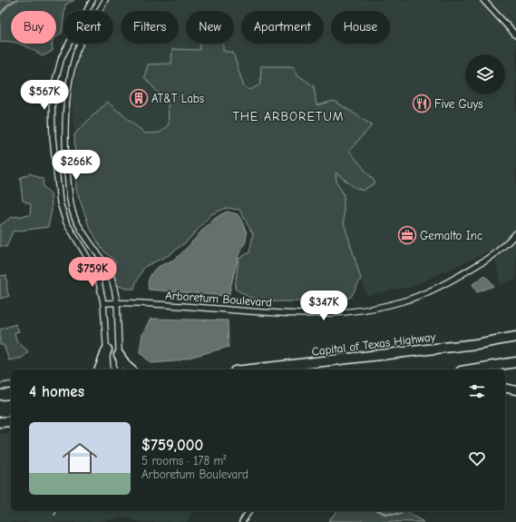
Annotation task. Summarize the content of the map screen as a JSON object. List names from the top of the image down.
{
  "streets": {
    "highway": ["Capital of Texas Highway"],
    "street": ["Arboretum Boulevard"]
  },
  "districts": ["THE ARBORETUM"],
  "places": {
    "building": ["AT&T Labs"],
    "restaurant": ["Five Guys"],
    "office": ["Gemalto Inc"]
  },
  "page": {
    "chip": [
      "Buy",
      "Rent",
      "Filters",
      "New",
      "Apartment",
      "House"
    ],
    "price": [
      "$567K",
      "$266K",
      "$759K",
      "$347K"
    ],
    "heading": "4 homes",
    "list": [
      {
        "name": "$759,000",
        "note": "5 rooms · 178 m² · Arboretum Boulevard"
      }
    ]
  }
}
